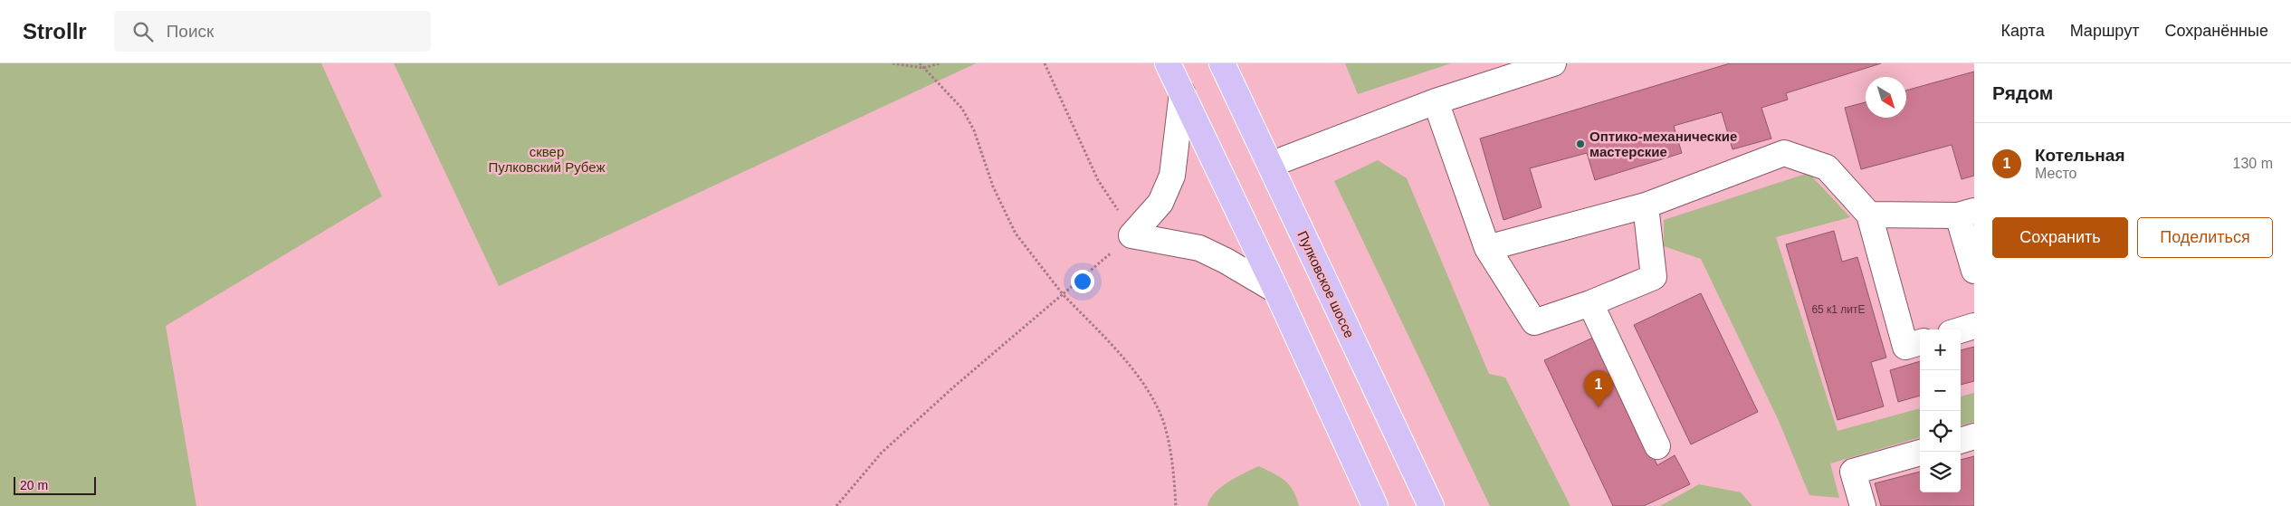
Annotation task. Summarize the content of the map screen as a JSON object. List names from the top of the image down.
{
  "streets": {
    "highway": ["Пулковское шоссе"]
  },
  "parks": ["сквер Пулковский Рубеж"],
  "places": ["Оптико-механические мастерские"],
  "house_numbers": ["65 к1 литЕ"],
  "scale_bar": "20 m",
  "north": "bottom right",
  "page": {
    "header": "Strollr",
    "search": "Поиск",
    "nav": ["Карта", "Маршрут", "Сохранённые"],
    "heading": "Рядом",
    "list": [
      {
        "mark": "1",
        "name": "Котельная",
        "note": "Место",
        "value": "130 m"
      }
    ],
    "buttons": ["Сохранить", "Поделиться"],
    "map_buttons": ["+", "−"],
    "pins": "1",
    "scale": "20 m"
  }
}
